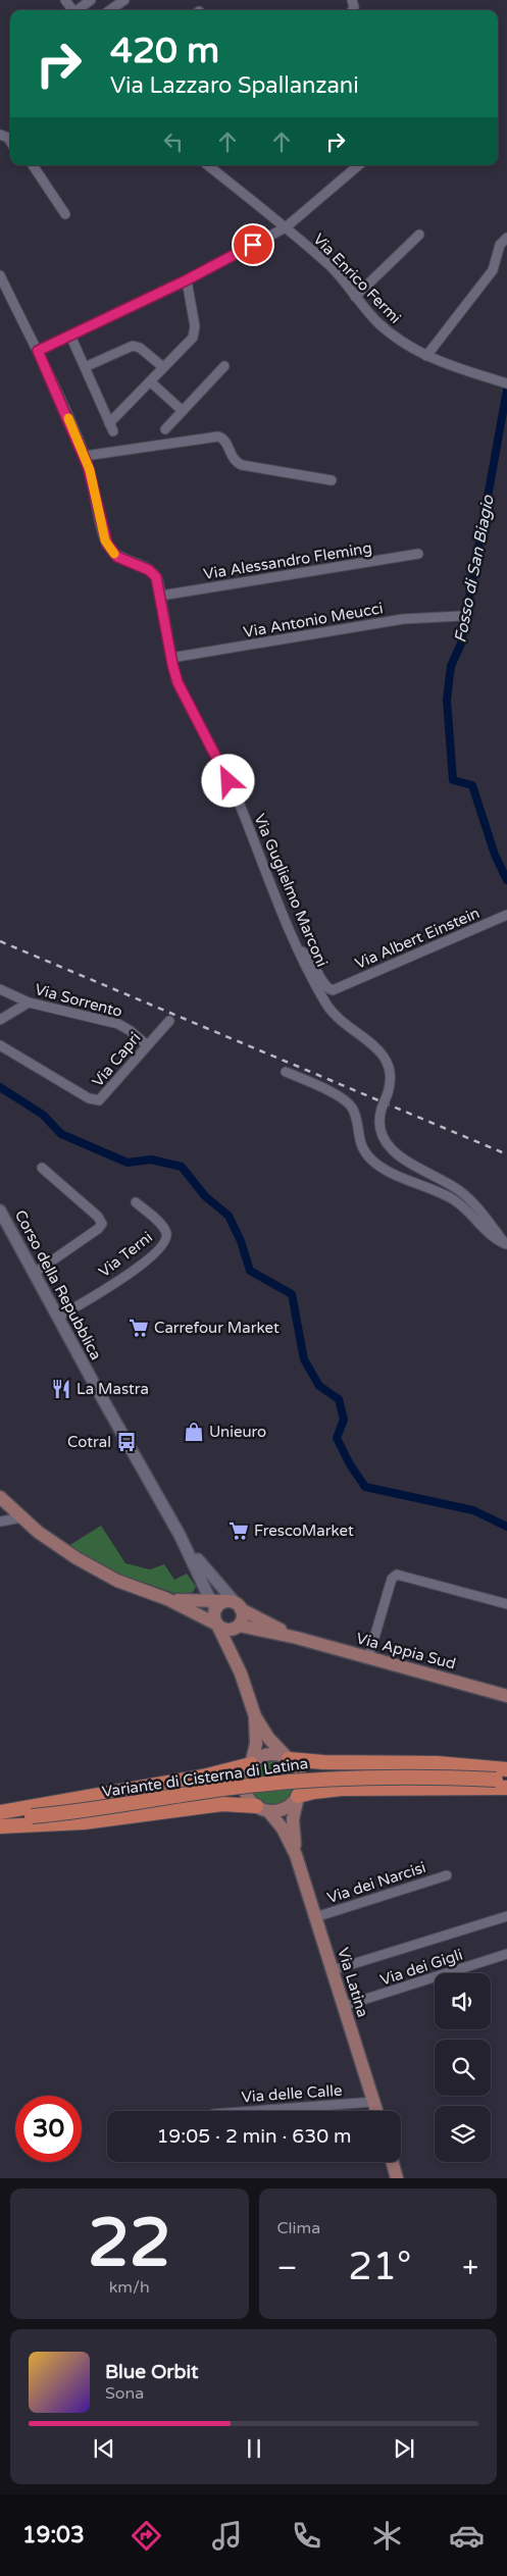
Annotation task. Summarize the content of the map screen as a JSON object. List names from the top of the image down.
{
  "streets": {
    "main road": ["Via Appia Sud", "Variante di Cisterna di Latina", "Via Latina"],
    "street": [
      "Via Enrico Fermi",
      "Via Alessandro Fleming",
      "Via Antonio Meucci",
      "Via Guglielmo Marconi",
      "Via Albert Einstein",
      "Via Sorrento",
      "Via Capri",
      "Via Terni",
      "Corso della Repubblica",
      "Via dei Narcisi",
      "Via dei Gigli",
      "Via delle Calle"
    ]
  },
  "crossings": [
    ["Via Alessandro Fleming", "Via Guglielmo Marconi"],
    ["Via Antonio Meucci", "Via Guglielmo Marconi"],
    ["Via Guglielmo Marconi", "Via Albert Einstein"],
    ["Via Sorrento", "Via Capri"],
    ["Via Terni", "Corso della Repubblica"],
    ["Corso della Repubblica", "Via Appia Sud"],
    ["Corso della Repubblica", "Via Latina"],
    ["Via Appia Sud", "Via Latina"],
    ["Via dei Narcisi", "Via Latina"],
    ["Via dei Gigli", "Via Latina"],
    ["Via Latina", "Via delle Calle"]
  ],
  "water": ["Fosso di San Biagio"],
  "places": {
    "supermarket": ["Carrefour Market", "FrescoMarket"],
    "restaurant": ["La Mastra"],
    "shop": ["Unieuro"],
    "bus stop": ["Cotral"]
  },
  "page": {
    "turn": ["420 m", "Via Lazzaro Spallanzani"],
    "limit": "30",
    "trip": "19:05 · 2 min · 630 m",
    "tile": [
      ["22", "km/h"],
      "Clima"
    ],
    "heat": ["−", "21°", "+"],
    "song": ["Blue Orbit", "Sona"],
    "tabs": "19:03"
  }
}
